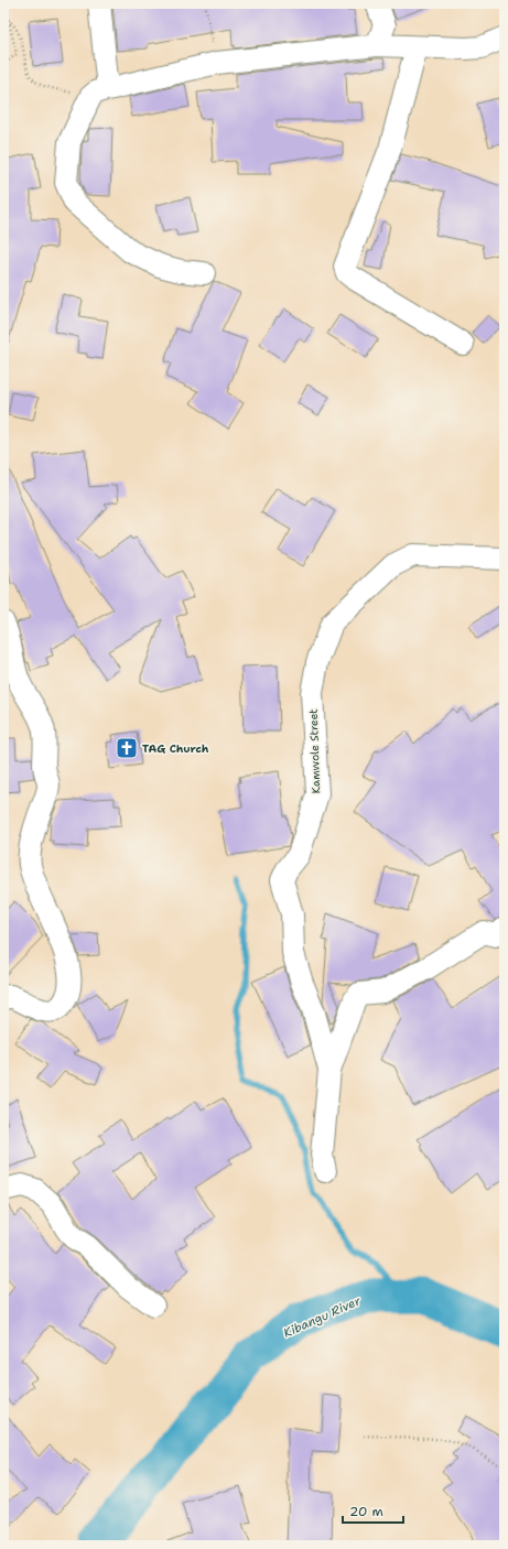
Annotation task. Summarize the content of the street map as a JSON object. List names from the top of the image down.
{
  "streets": {
    "street": ["Kamwole Street"]
  },
  "water": ["Kibangu River"],
  "places": {
    "church": ["TAG Church"]
  },
  "scale_bar": "20 m"
}
